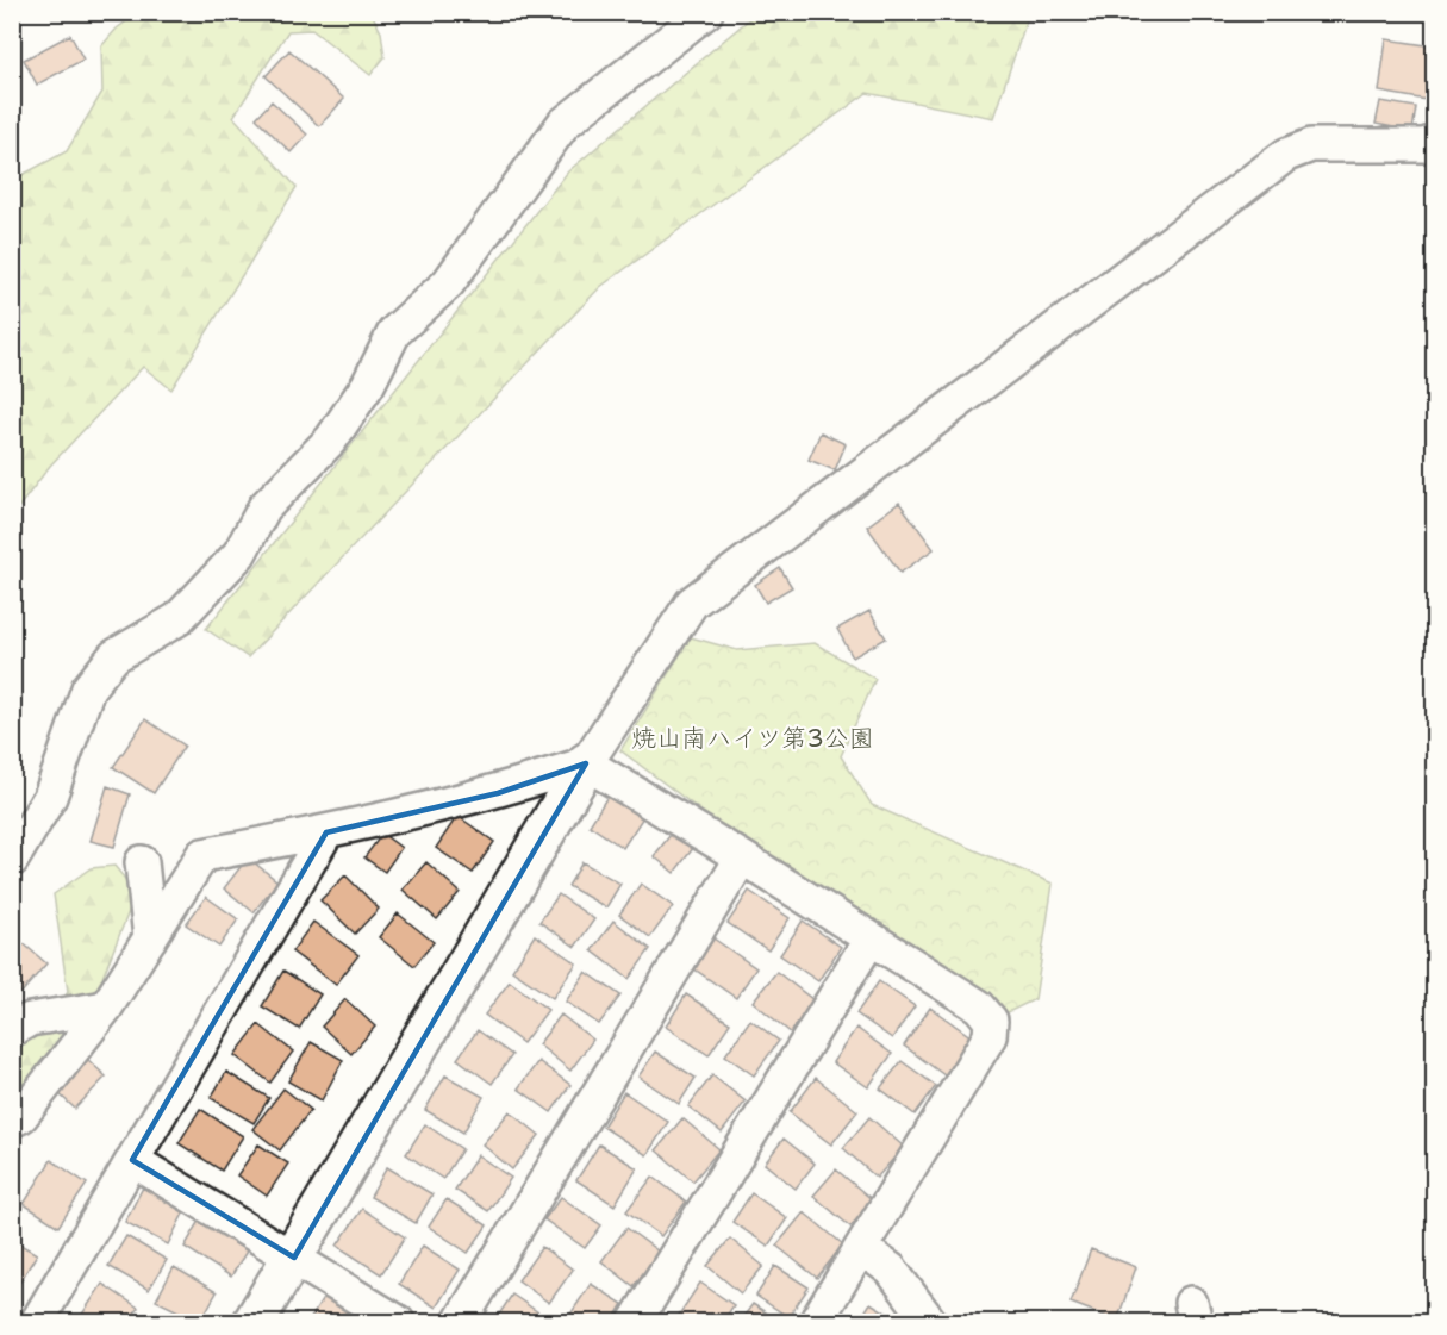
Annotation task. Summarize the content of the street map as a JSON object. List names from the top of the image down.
{
  "parks": ["焼山南ハイツ第3公園"]
}
